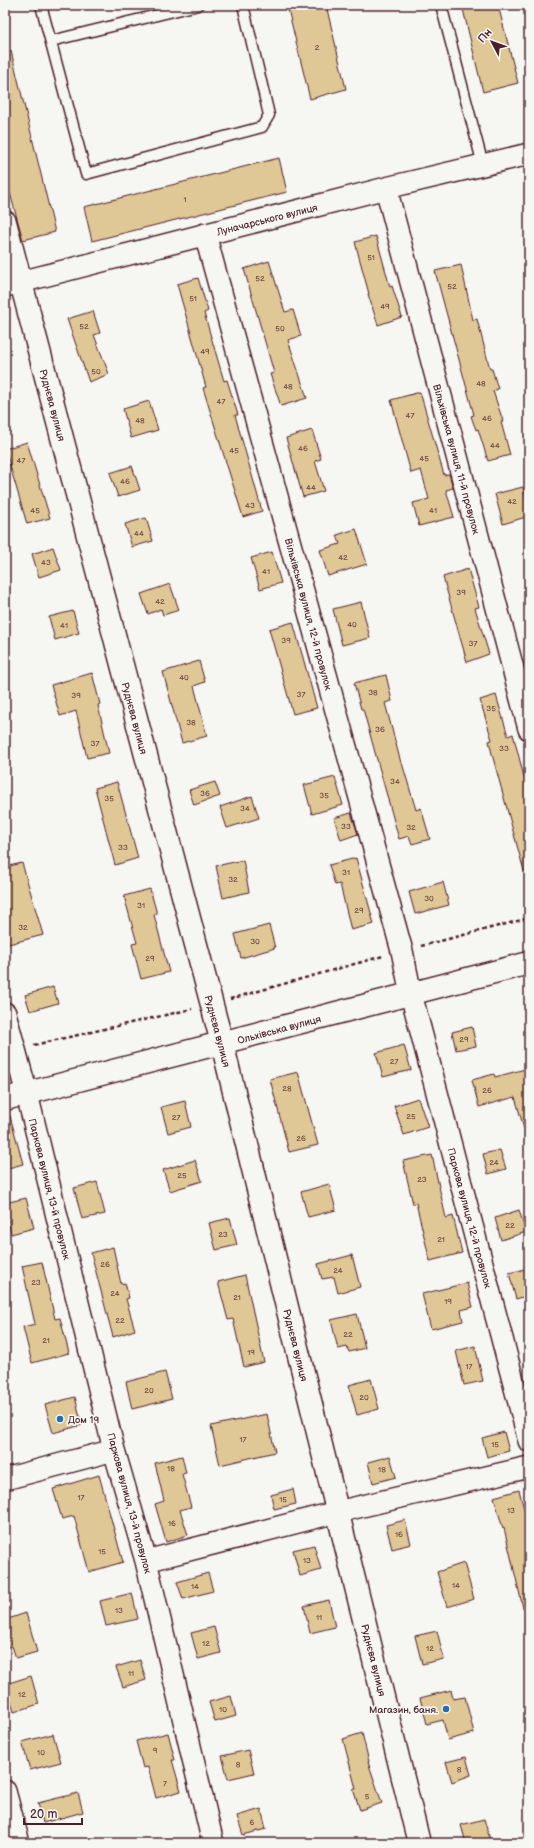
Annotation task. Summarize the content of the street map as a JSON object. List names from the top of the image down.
{
  "streets": {
    "street": [
      "Луначарського вулиця",
      "Руднєва вулиця",
      "Вільхівська вулиця, 11-й провулок",
      "Вільхівська вулиця, 12-й провулок",
      "Ольхівська вулиця",
      "Паркова вулиця, 13-й провулок",
      "Паркова вулиця, 12-й провулок"
    ]
  },
  "crossings": [
    ["Луначарського вулиця", "Руднєва вулиця"],
    ["Луначарського вулиця", "Вільхівська вулиця, 11-й провулок"],
    ["Луначарського вулиця", "Вільхівська вулиця, 12-й провулок"],
    ["Руднєва вулиця", "Ольхівська вулиця"],
    ["Вільхівська вулиця, 12-й провулок", "Ольхівська вулиця"],
    ["Вільхівська вулиця, 12-й провулок", "Паркова вулиця, 12-й провулок"],
    ["Ольхівська вулиця", "Паркова вулиця, 13-й провулок"],
    ["Ольхівська вулиця", "Паркова вулиця, 12-й провулок"]
  ],
  "places": ["Дом 19", "Магазин, баня."],
  "house_numbers": [
    "2",
    "1",
    "51",
    "52",
    "52",
    "51",
    "49",
    "52",
    "50",
    "49",
    "50",
    "48",
    "48",
    "47",
    "47",
    "46",
    "48",
    "44",
    "46",
    "45",
    "45",
    "47",
    "46",
    "44",
    "42",
    "43",
    "45",
    "41",
    "44",
    "42",
    "43",
    "41",
    "39",
    "42",
    "40",
    "41",
    "39",
    "37",
    "40",
    "38",
    "37",
    "39",
    "35",
    "38",
    "36",
    "37",
    "33",
    "34",
    "36",
    "35",
    "35",
    "34",
    "33",
    "32",
    "33",
    "31",
    "32",
    "30",
    "31",
    "29",
    "32",
    "30",
    "29",
    "29",
    "27",
    "28",
    "26",
    "25",
    "27",
    "26",
    "24",
    "25",
    "23",
    "22",
    "23",
    "21",
    "26",
    "24",
    "23",
    "24",
    "21",
    "19",
    "22",
    "22",
    "21",
    "19",
    "17",
    "20",
    "20",
    "17",
    "15",
    "18",
    "18",
    "17",
    "15",
    "13",
    "16",
    "16",
    "15",
    "13",
    "14",
    "14",
    "13",
    "11",
    "12",
    "12",
    "11",
    "12",
    "10",
    "9",
    "10",
    "8",
    "8",
    "7",
    "5",
    "6"
  ],
  "scale_bar": "20 m",
  "north": "top left"
}
